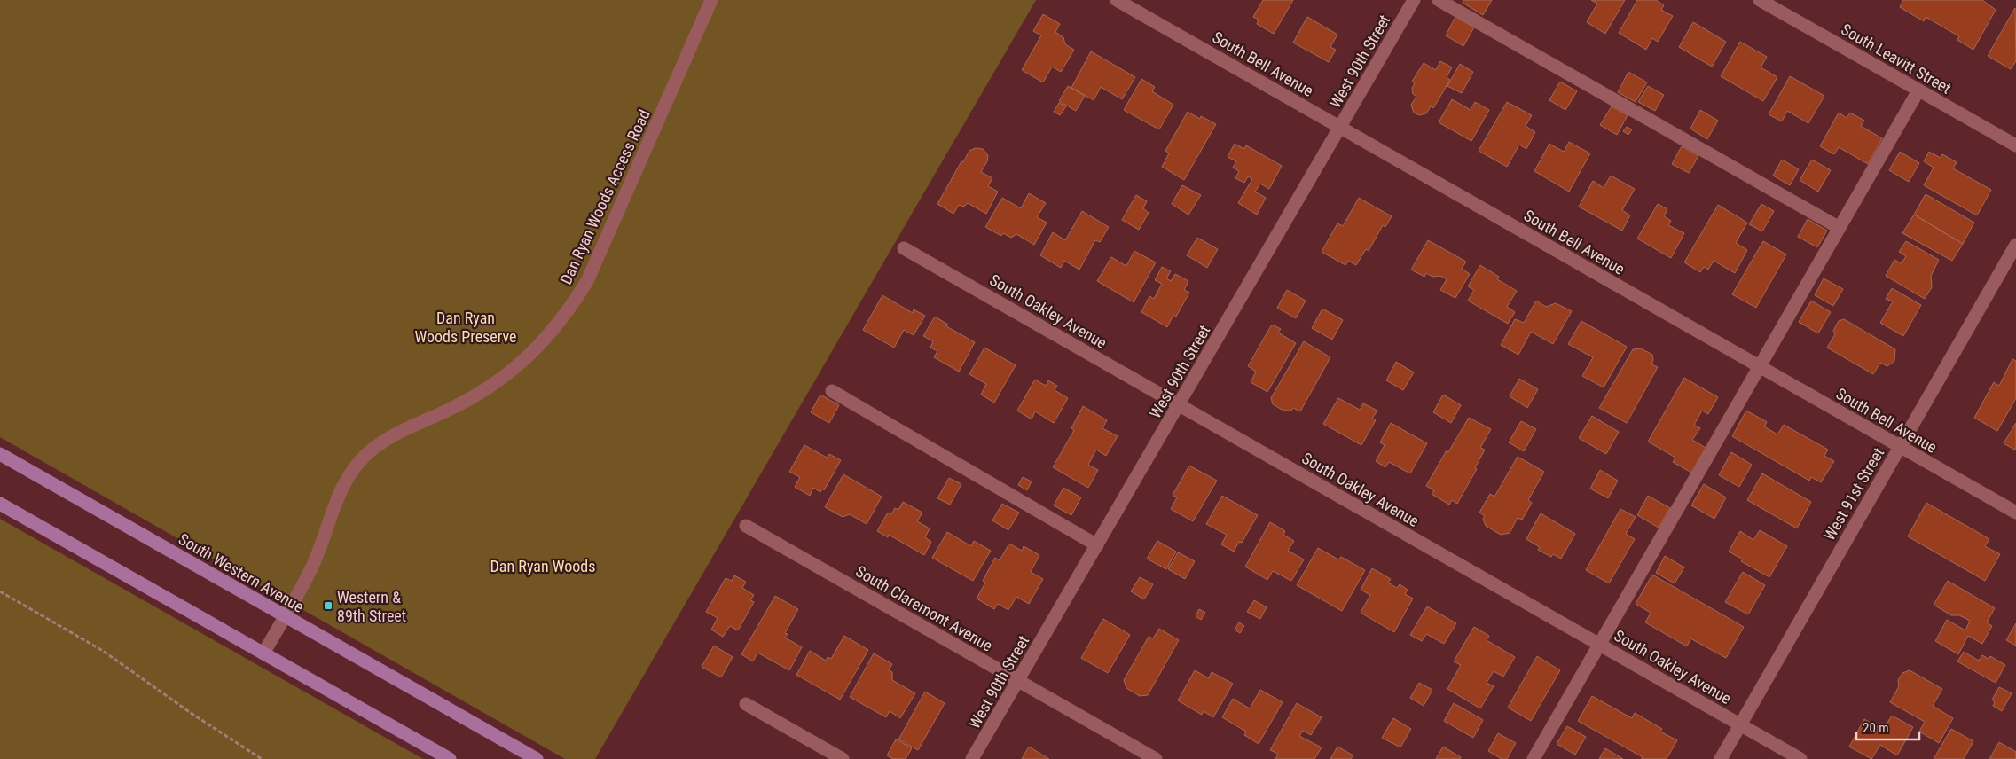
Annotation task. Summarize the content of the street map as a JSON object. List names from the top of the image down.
{
  "streets": {
    "main road": ["South Western Avenue"],
    "street": [
      "South Leavitt Street",
      "West 90th Street",
      "South Bell Avenue",
      "Dan Ryan Woods Access Road",
      "South Oakley Avenue",
      "West 91st Street",
      "South Claremont Avenue"
    ]
  },
  "crossings": [
    ["West 90th Street", "South Bell Avenue"],
    ["West 90th Street", "South Oakley Avenue"],
    ["West 90th Street", "South Claremont Avenue"],
    ["South Bell Avenue", "West 91st Street"],
    ["Dan Ryan Woods Access Road", "South Western Avenue"],
    ["South Oakley Avenue", "West 91st Street"]
  ],
  "parks": ["Dan Ryan Woods Preserve", "Dan Ryan Woods"],
  "places": {
    "transit": ["Western & 89th Street"]
  },
  "scale_bar": "20 m"
}
